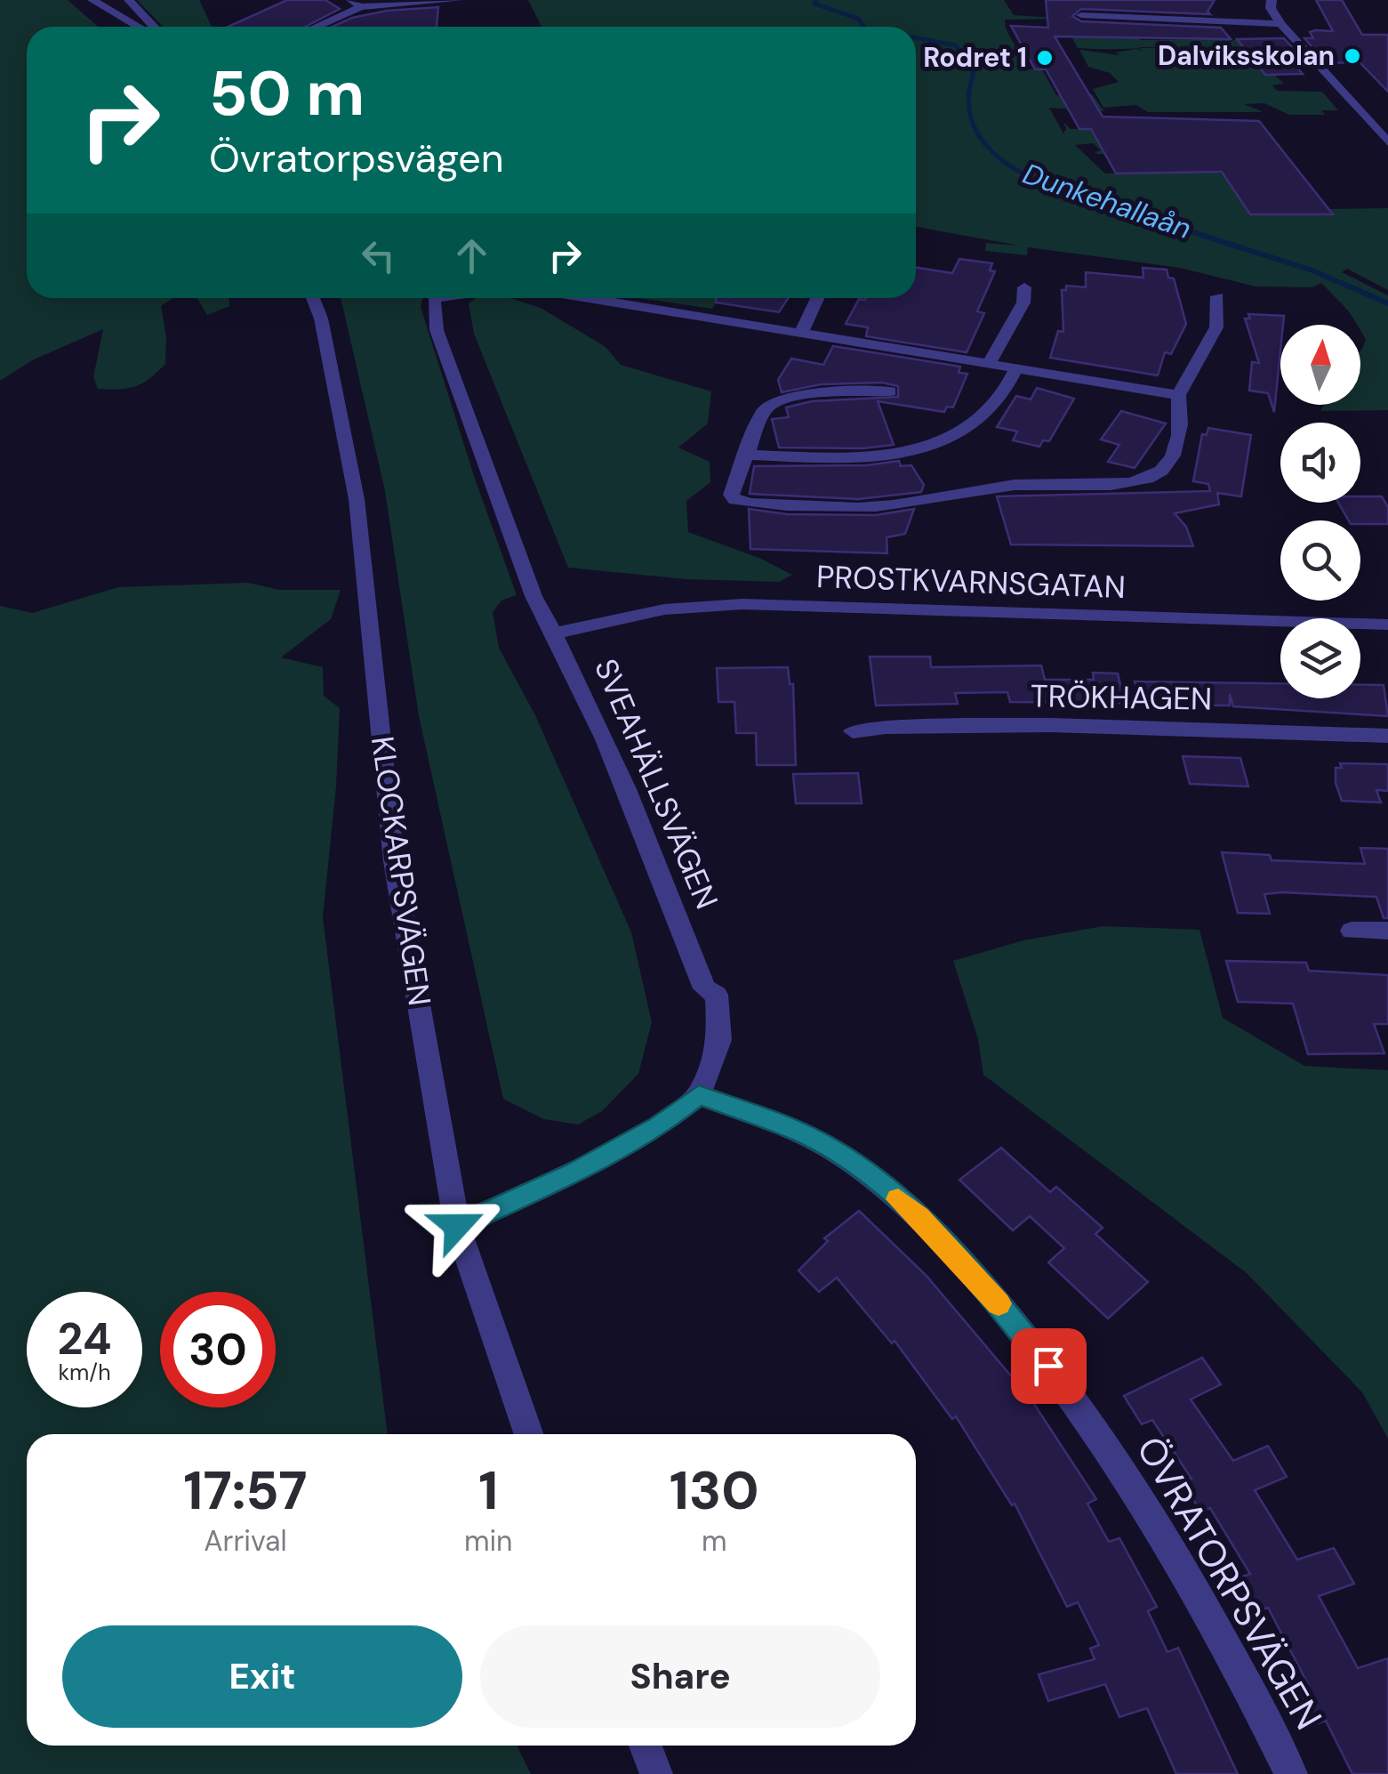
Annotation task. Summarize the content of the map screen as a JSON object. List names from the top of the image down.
{
  "streets": {
    "street": [
      "PROSTKVARNSGATAN",
      "TRÖKHAGEN",
      "SVEAHÄLLSVÄGEN",
      "KLOCKARPSVÄGEN",
      "ÖVRATORPSVÄGEN"
    ]
  },
  "crossings": [
    ["PROSTKVARNSGATAN", "SVEAHÄLLSVÄGEN"],
    ["SVEAHÄLLSVÄGEN", "ÖVRATORPSVÄGEN"]
  ],
  "water": ["Dunkehallaån"],
  "places": ["Dalviksskolan", "Rodret 1"],
  "north": "top",
  "page": {
    "turn": ["50 m", "Övratorpsvägen"],
    "speed": "24 km/h",
    "limit": "30",
    "eta": [
      "17:57",
      "Arrival",
      "1",
      "min",
      "130",
      "m"
    ],
    "buttons": ["Exit", "Share"]
  }
}
